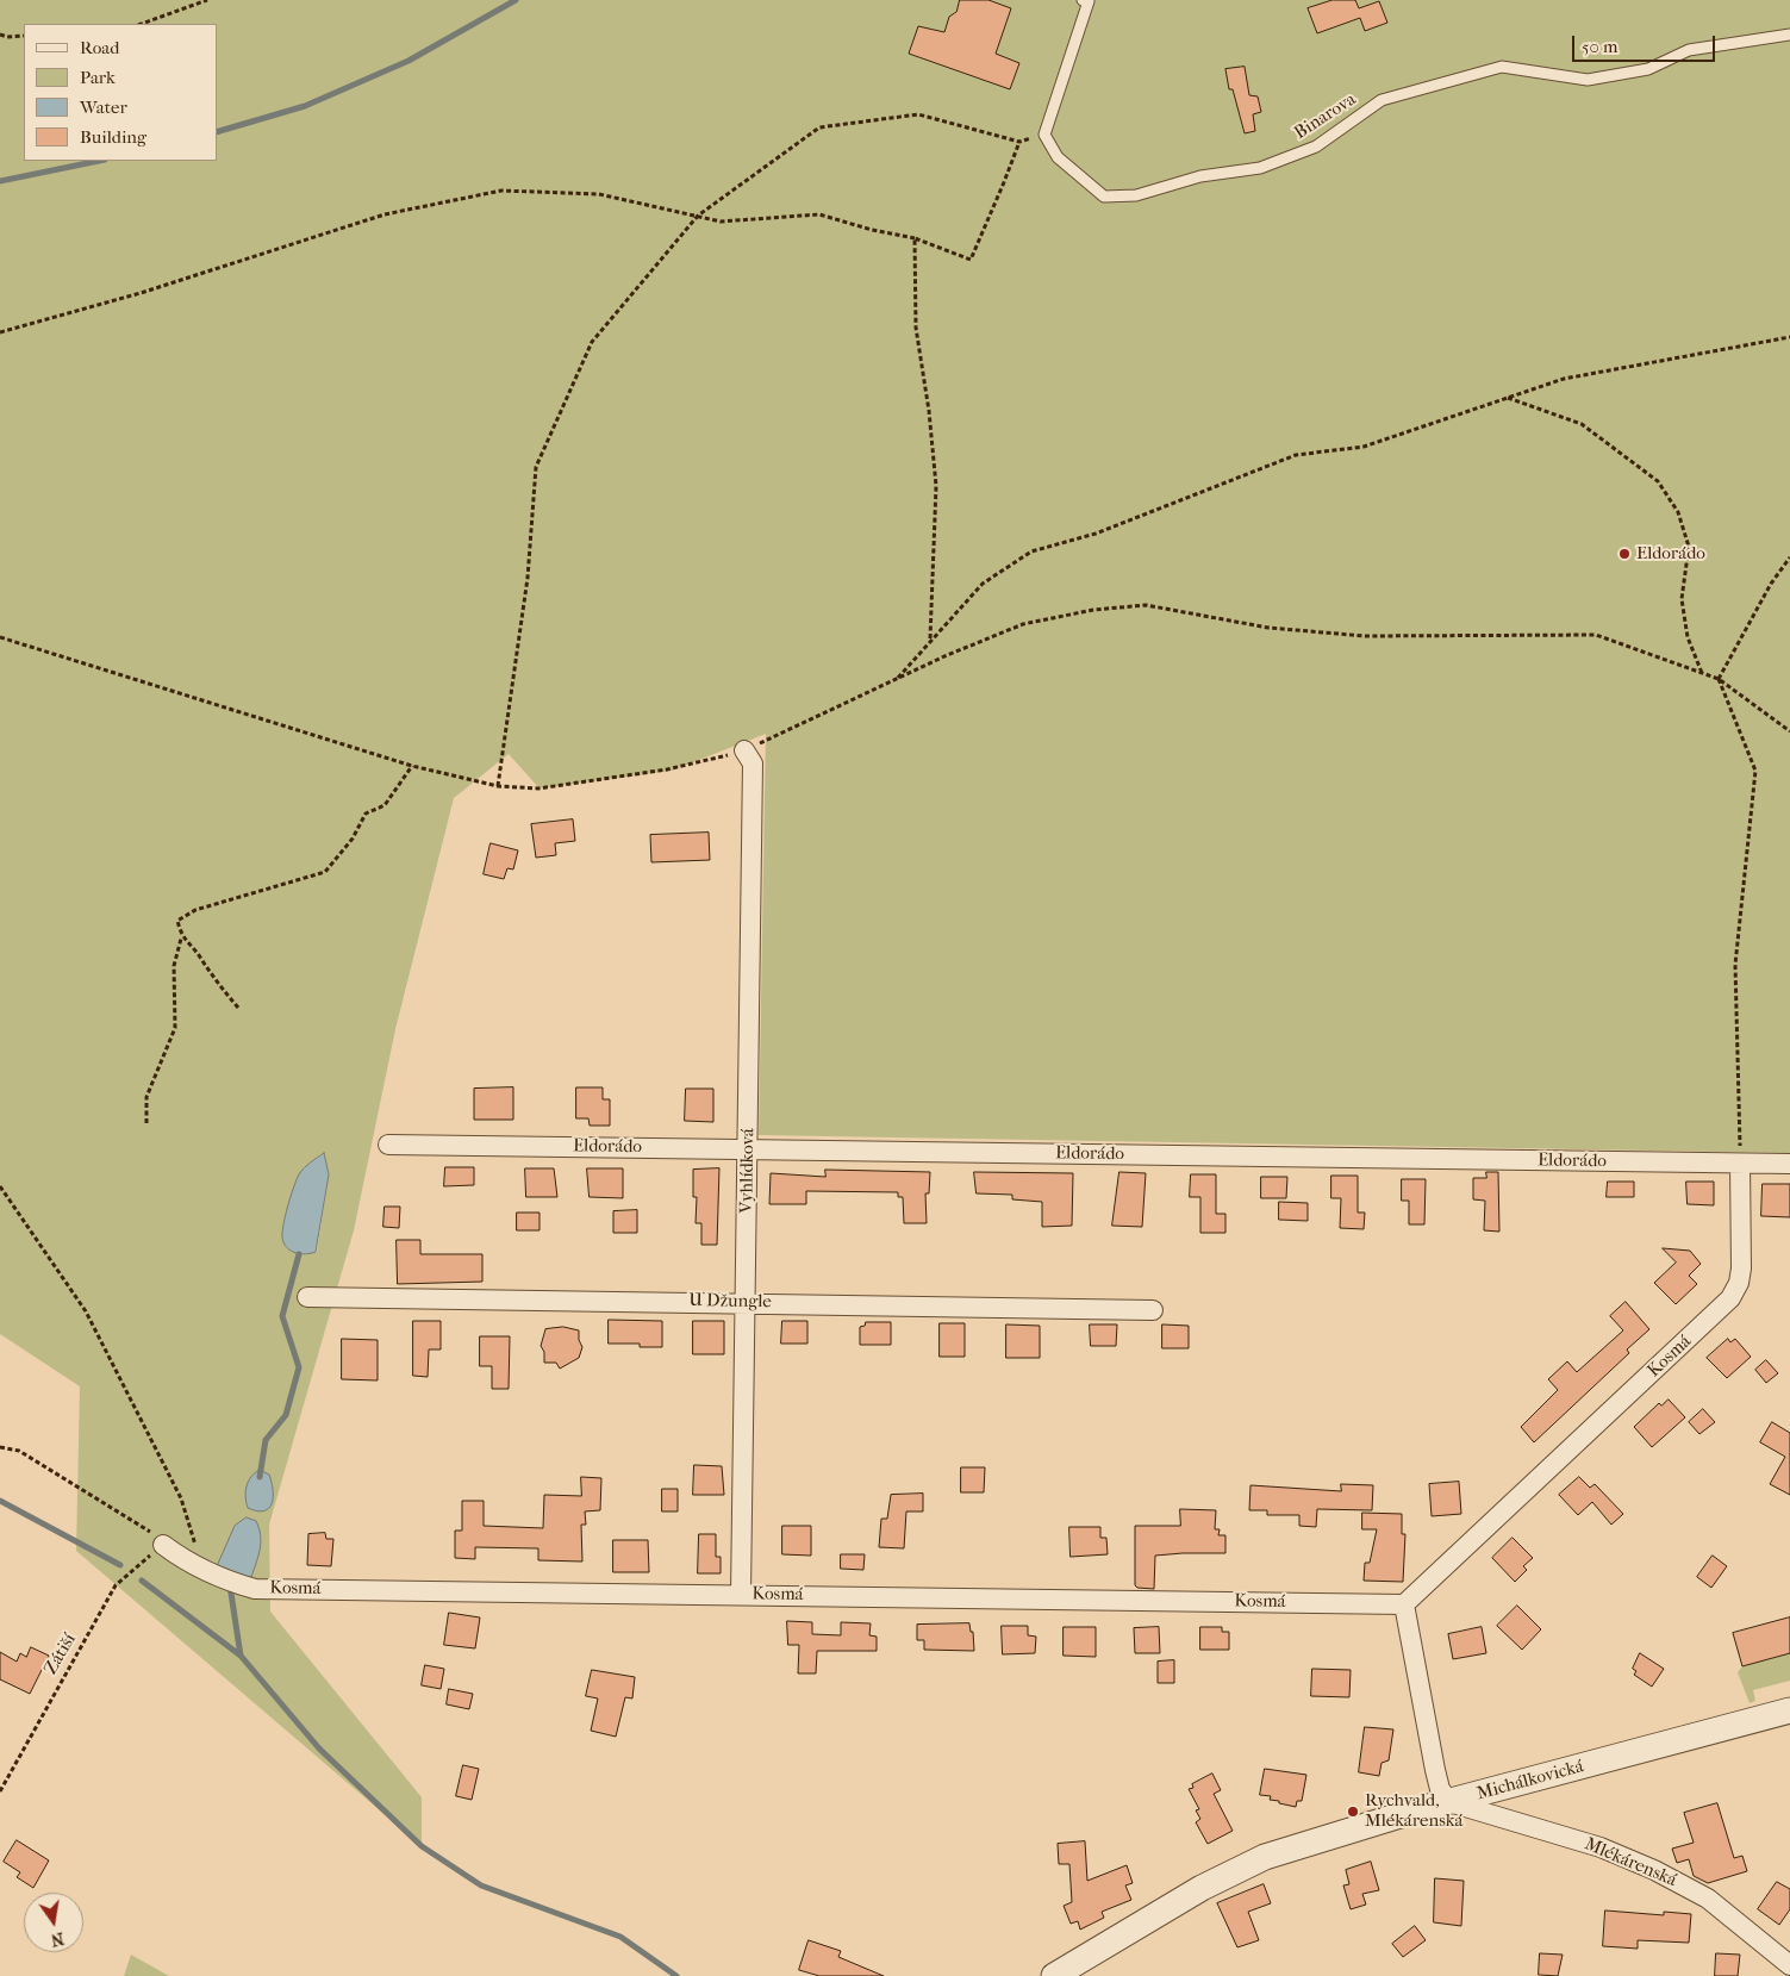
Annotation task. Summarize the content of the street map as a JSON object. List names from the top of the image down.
{
  "streets": {
    "street": [
      "Eldorádo",
      "Vyhlídková",
      "U Džungle",
      "Kosmá",
      "Michálkovická",
      "Mlékárenská"
    ],
    "lane": ["Binarova"],
    "path": ["Zátiší"]
  },
  "crossings": [
    ["Eldorádo", "Vyhlídková"],
    ["Eldorádo", "Kosmá"],
    ["Vyhlídková", "U Džungle"],
    ["Vyhlídková", "Kosmá"],
    ["Kosmá", "Zátiší"],
    ["Michálkovická", "Mlékárenská"]
  ],
  "places": ["Eldorádo", "Rychvald, Mlékárenská"],
  "legend": [
    "Road",
    "Park",
    "Water",
    "Building"
  ],
  "scale_bar": "50 m",
  "north": "bottom"
}
